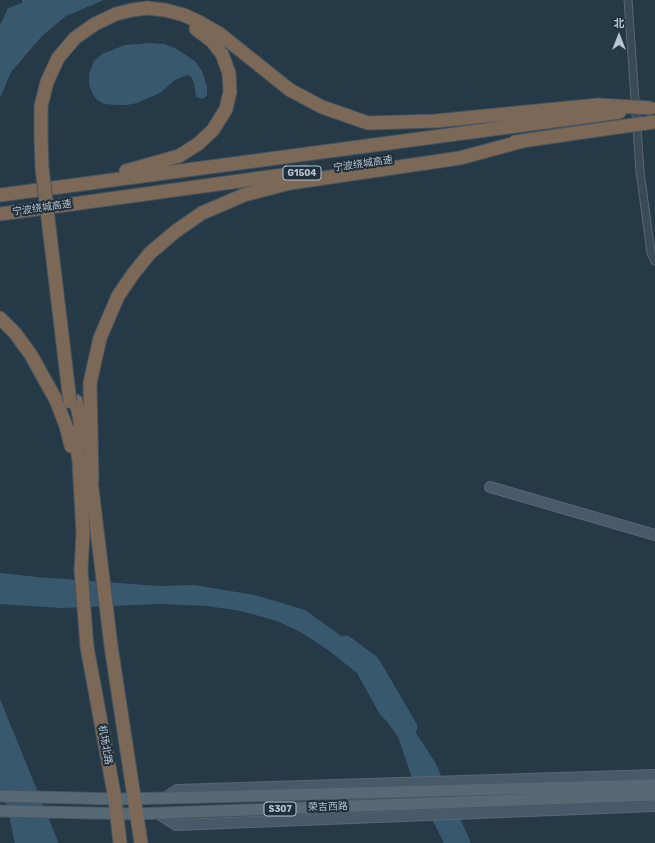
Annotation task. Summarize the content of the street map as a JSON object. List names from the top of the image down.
{
  "streets": {
    "highway": ["宁波绕城高速", "G1504", "机场北路"],
    "main road": ["荣吉西路", "S307"]
  },
  "crossings": [
    ["机场北路", "荣吉西路"]
  ],
  "north": "top"
}
